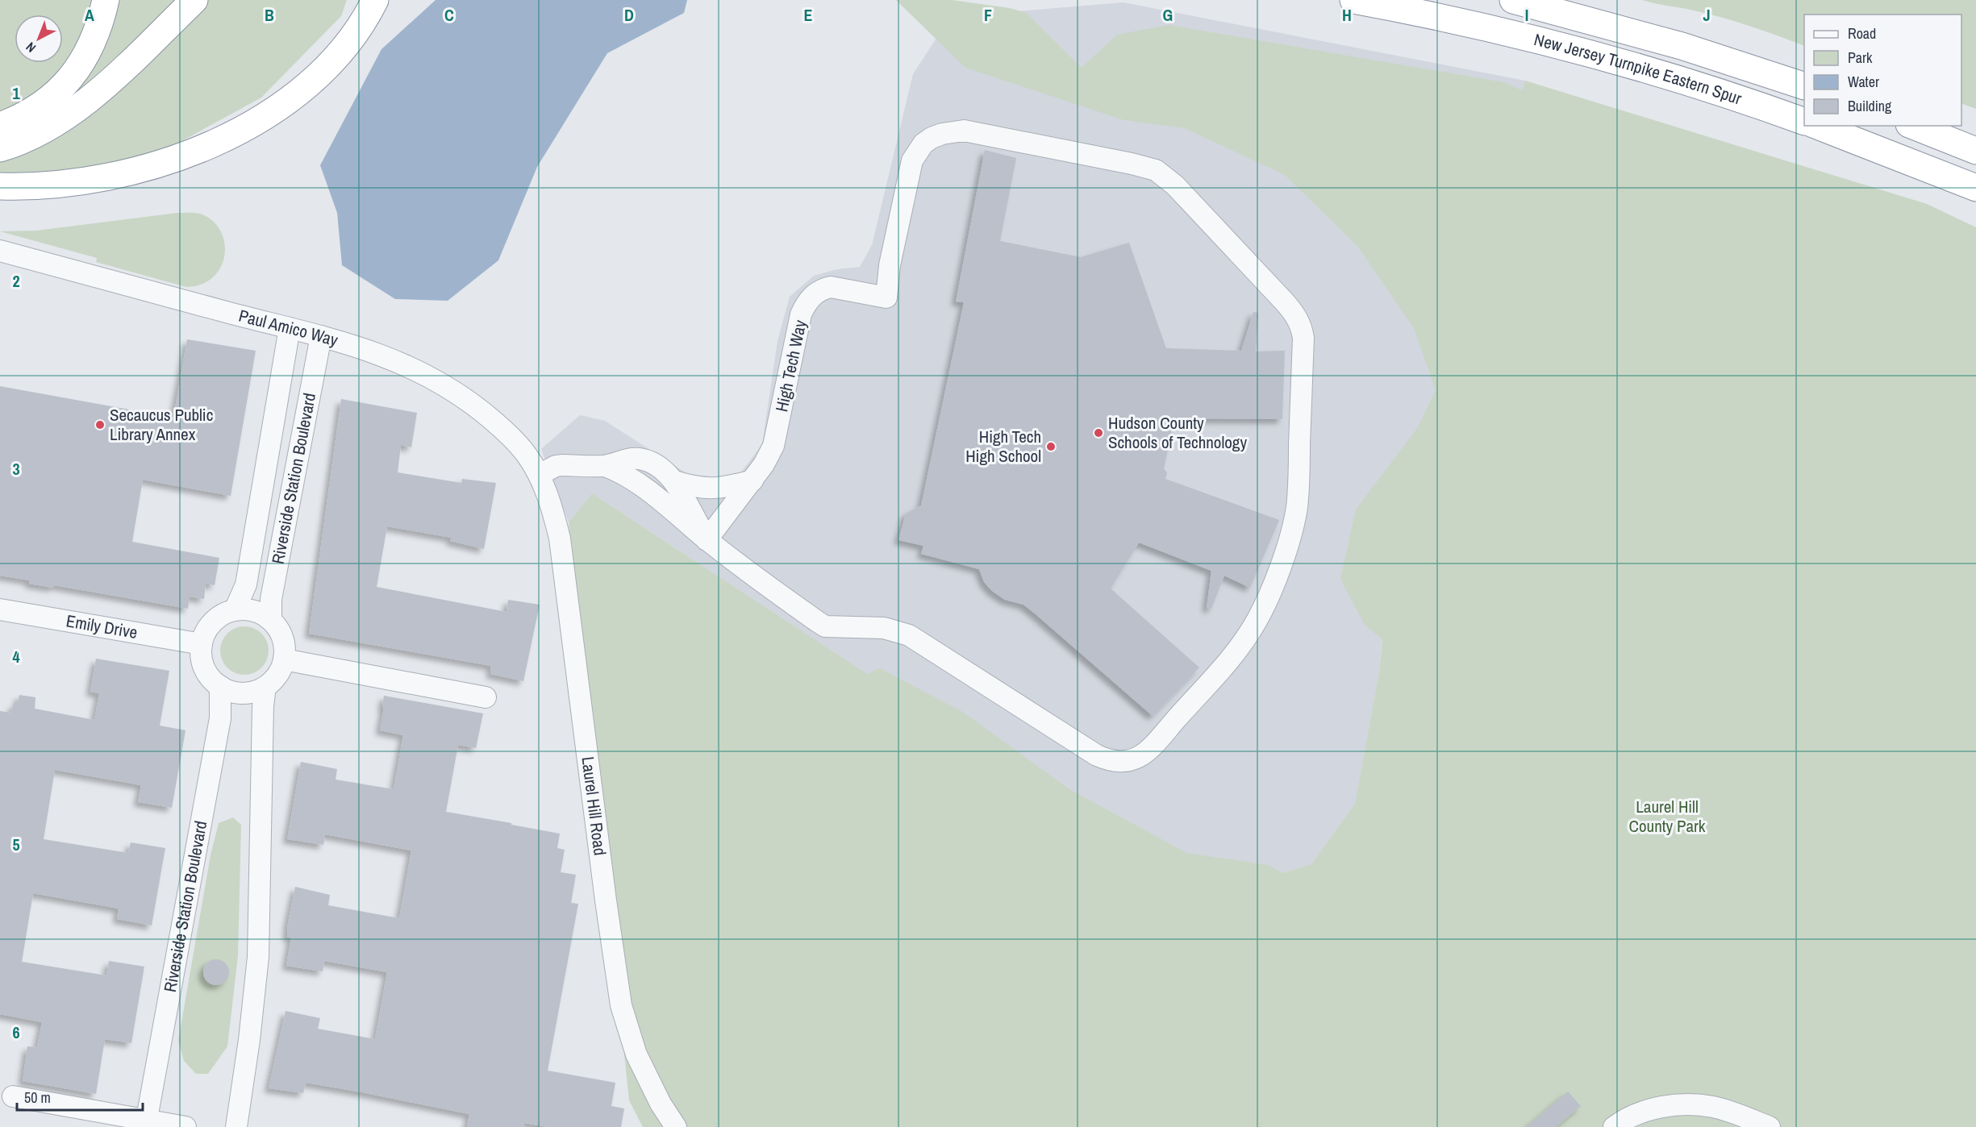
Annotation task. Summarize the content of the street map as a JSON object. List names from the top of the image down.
{
  "streets": {
    "highway": ["New Jersey Turnpike Eastern Spur"],
    "street": [
      "Paul Amico Way",
      "High Tech Way",
      "Riverside Station Boulevard",
      "Emily Drive",
      "Laurel Hill Road"
    ]
  },
  "crossings": [
    ["Paul Amico Way", "Riverside Station Boulevard"],
    ["Paul Amico Way", "Laurel Hill Road"],
    ["Riverside Station Boulevard", "Emily Drive"]
  ],
  "parks": ["Laurel Hill County Park"],
  "places": ["Secaucus Public Library Annex", "Hudson County Schools of Technology", "High Tech High School"],
  "legend": [
    "Road",
    "Park",
    "Water",
    "Building"
  ],
  "scale_bar": "50 m",
  "north": "bottom left",
  "grid": {
    "columns": [
      "A",
      "B",
      "C",
      "D",
      "E",
      "F",
      "G",
      "H",
      "I",
      "J"
    ],
    "rows": [
      "1",
      "2",
      "3",
      "4",
      "5",
      "6"
    ]
  }
}
